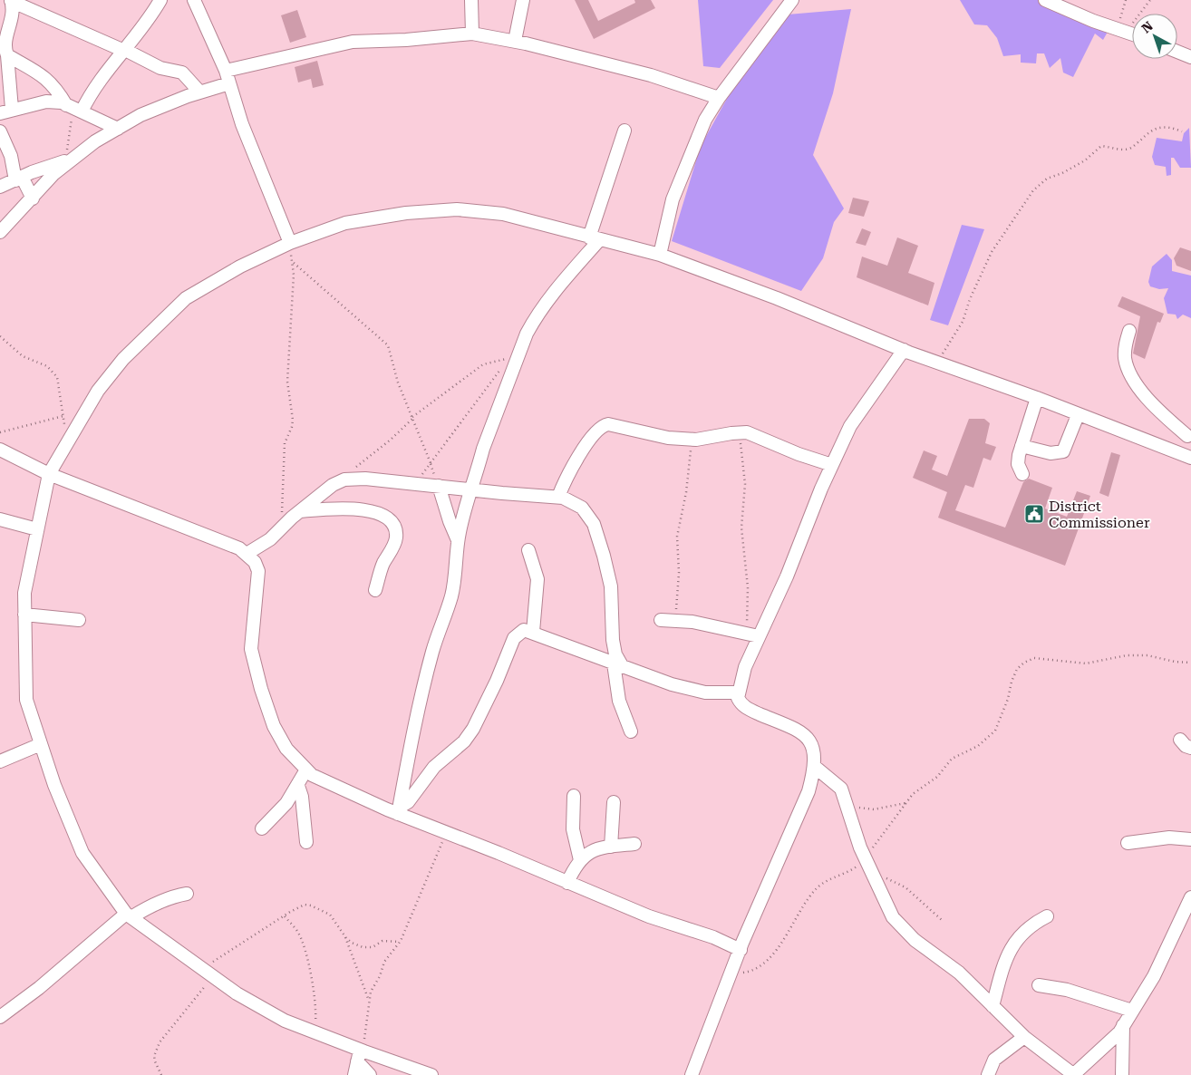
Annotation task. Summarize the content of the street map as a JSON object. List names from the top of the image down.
{
  "places": {
    "public building": ["District Commissioner"]
  },
  "north": "top left"
}
